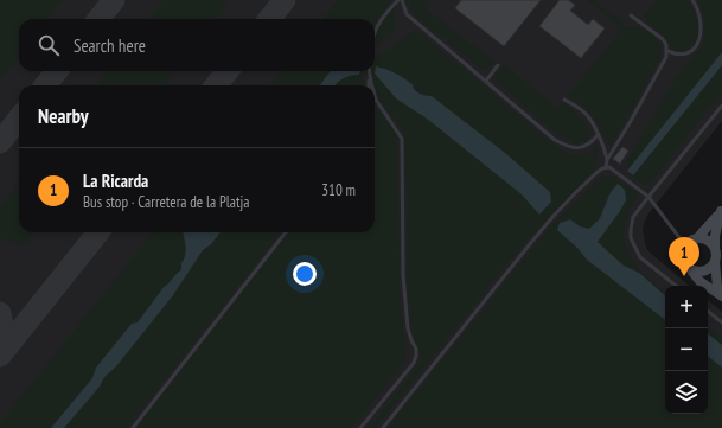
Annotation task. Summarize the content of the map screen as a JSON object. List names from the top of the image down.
{
  "page": {
    "search": "Search here",
    "heading": "Nearby",
    "list": [
      {
        "mark": "1",
        "name": "La Ricarda",
        "note": "Bus stop · Carretera de la Platja",
        "value": "310 m"
      }
    ],
    "pins": "1",
    "map_buttons": ["+", "−"]
  }
}
